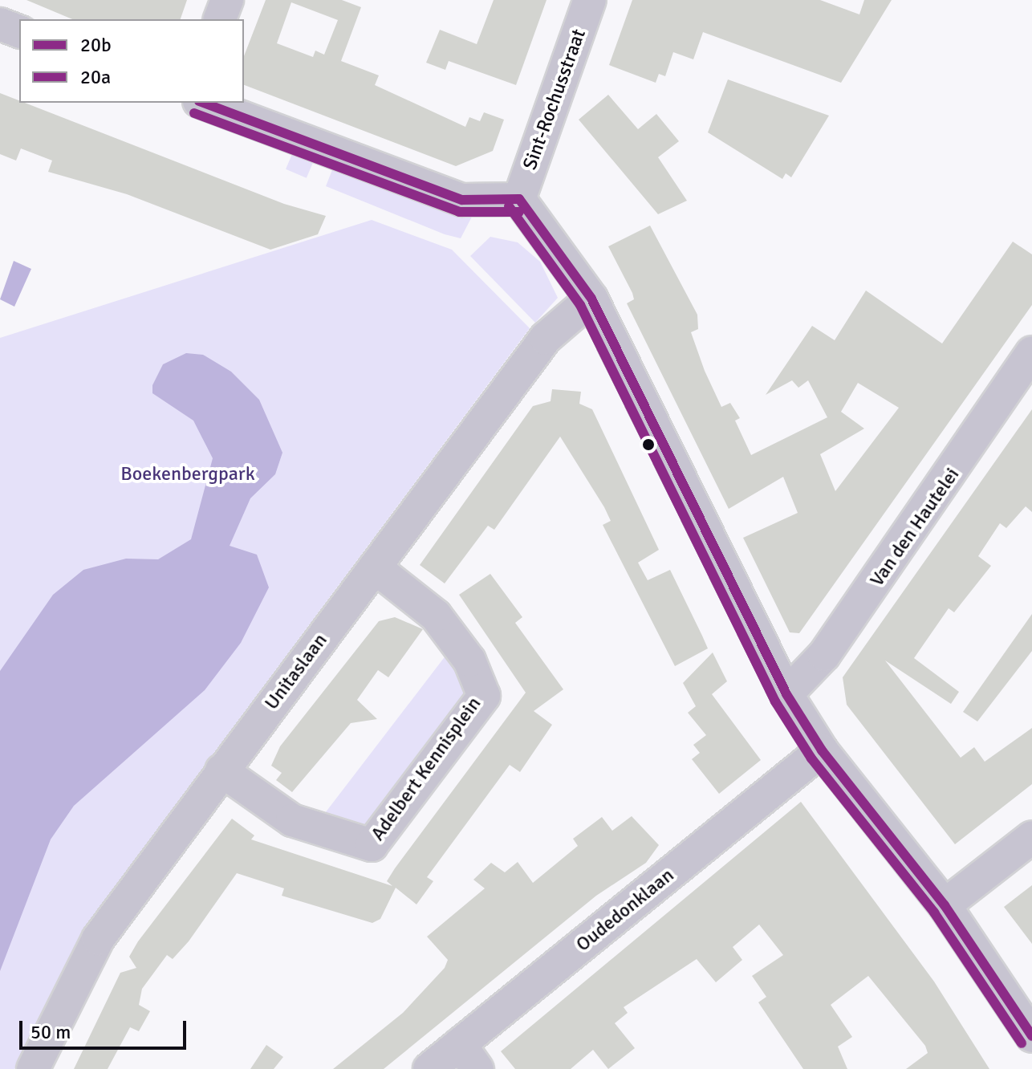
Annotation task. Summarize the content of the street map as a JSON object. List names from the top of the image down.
{
  "streets": {
    "street": [
      "Sint-Rochusstraat",
      "Van den Hautelei",
      "Unitaslaan",
      "Adelbert Kennisplein",
      "Oudedonklaan"
    ]
  },
  "crossings": [
    ["Unitaslaan", "Adelbert Kennisplein"]
  ],
  "parks": ["Boekenbergpark"],
  "lines": ["transit line 20b", "transit line 20a"],
  "legend": ["20b", "20a"],
  "scale_bar": "50 m"
}
